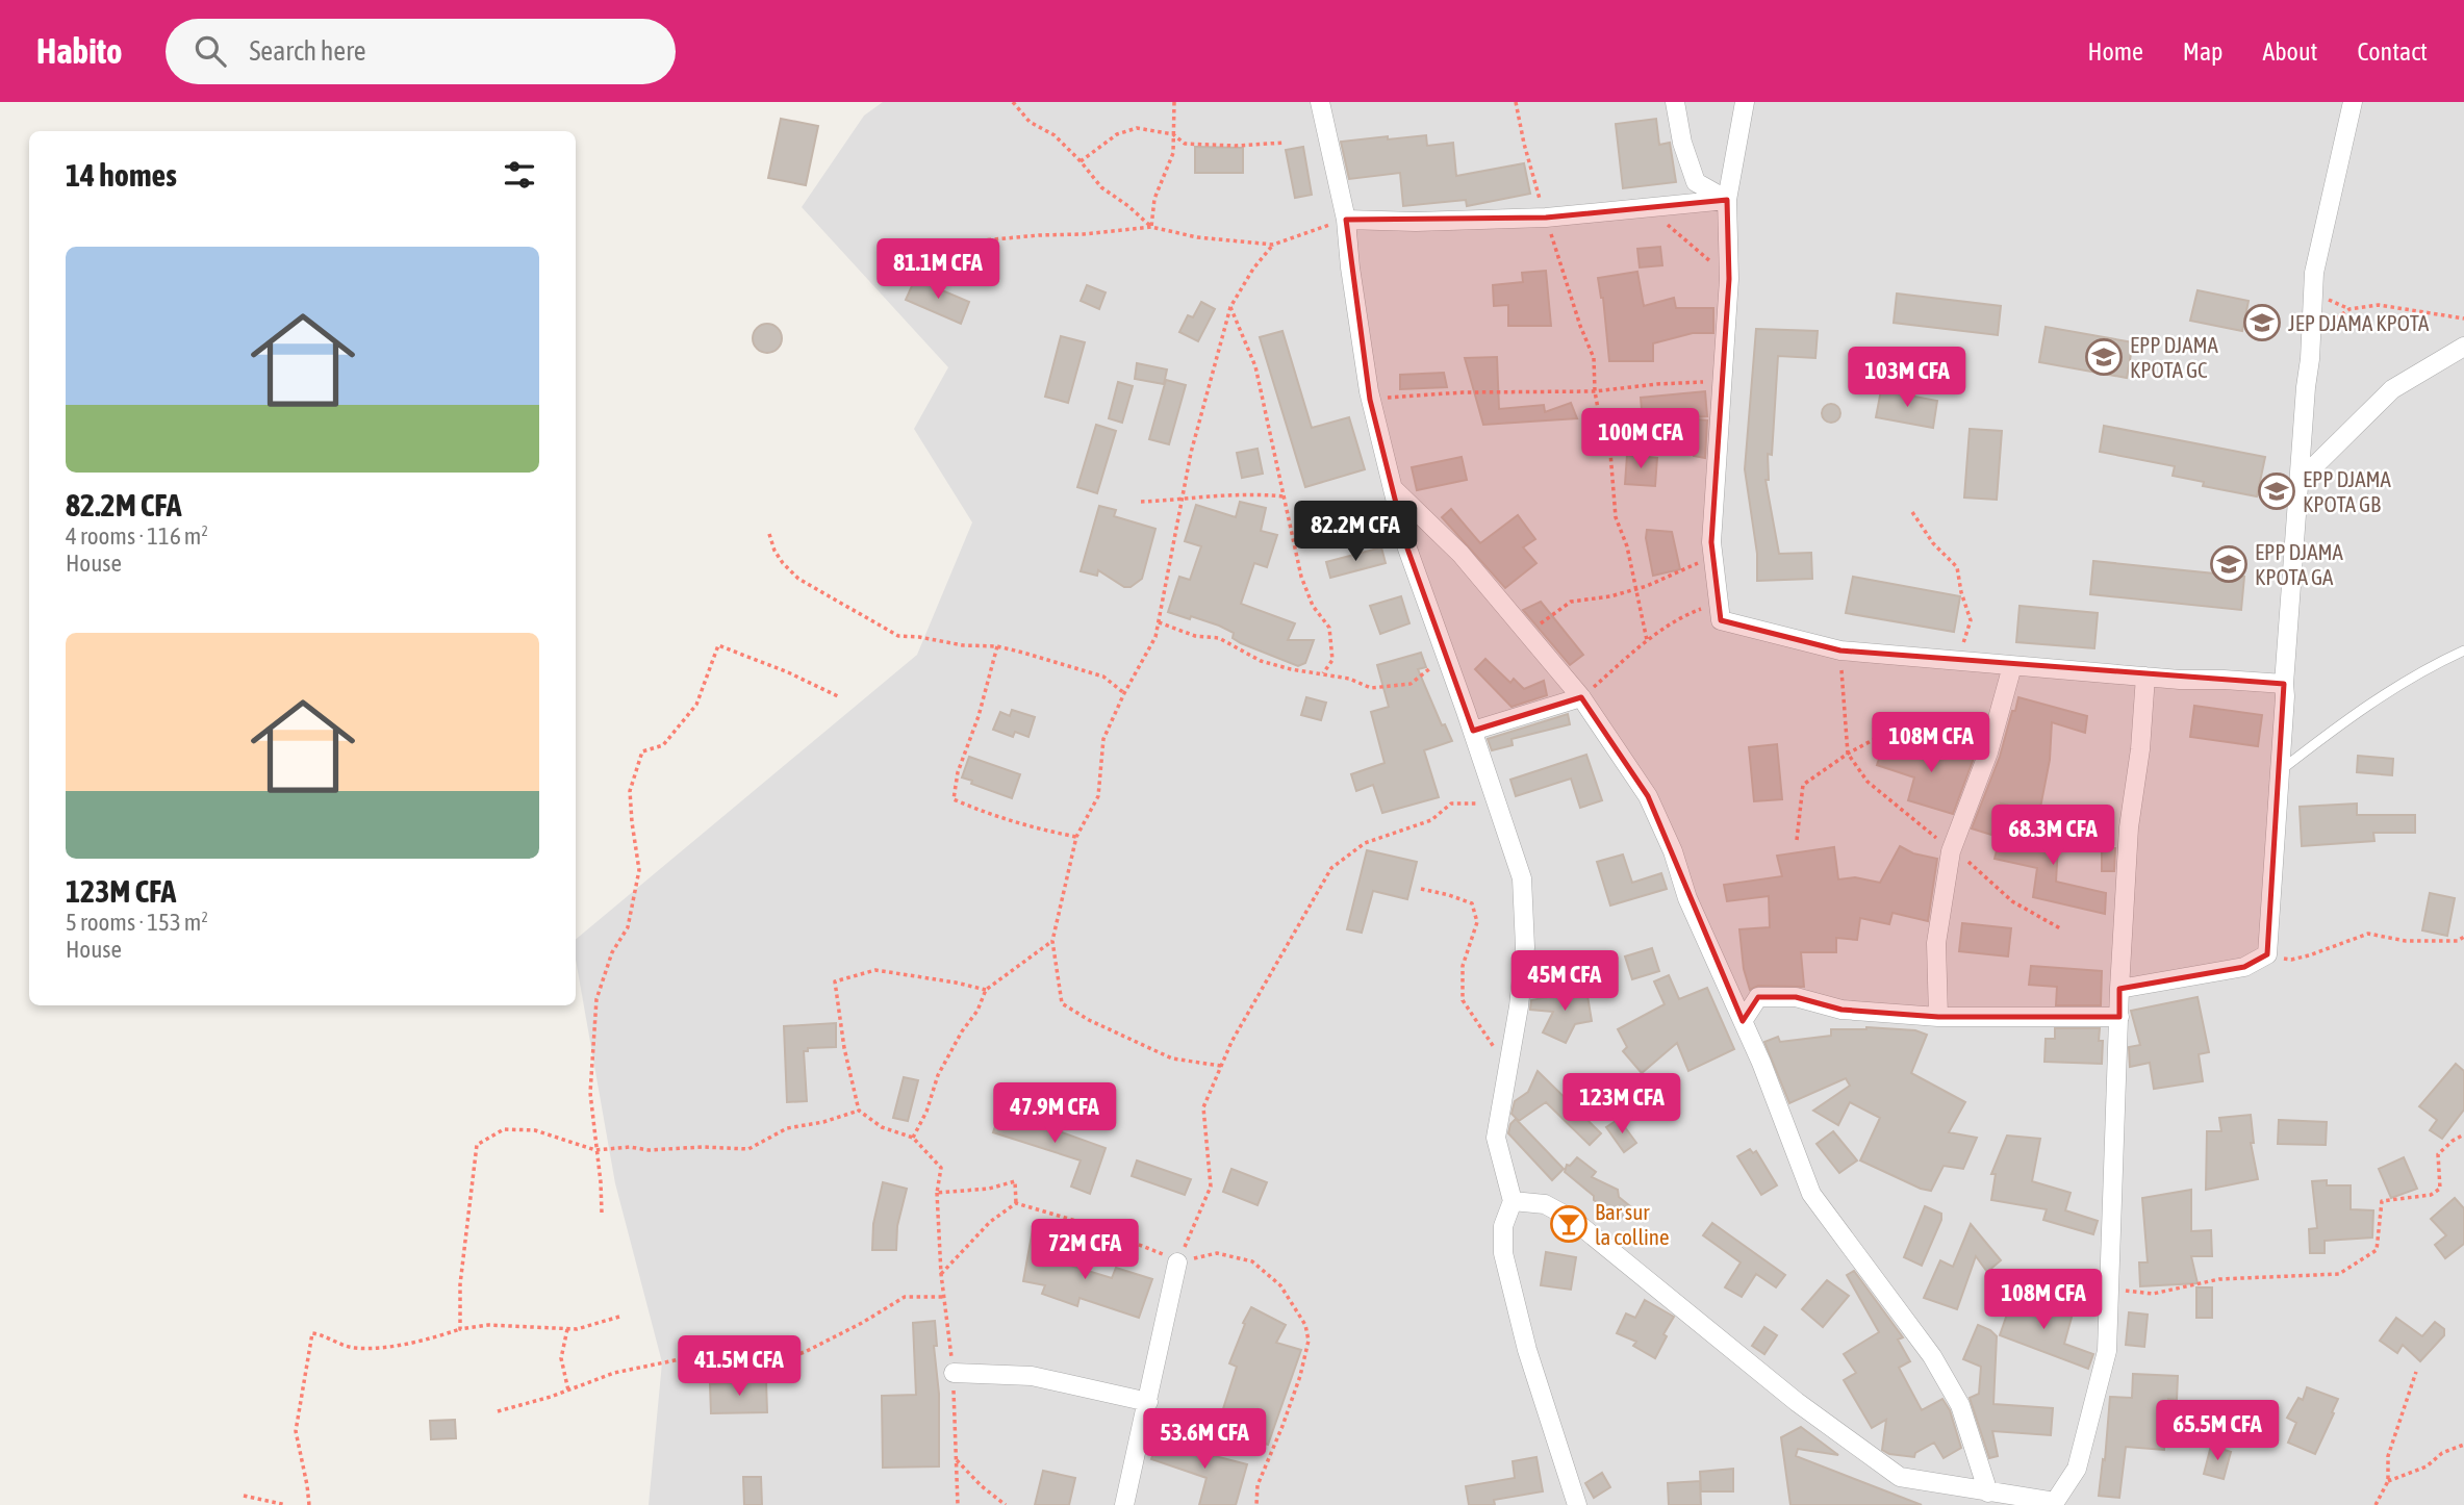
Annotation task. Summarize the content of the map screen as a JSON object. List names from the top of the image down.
{
  "places": {
    "school or university": [
      "JEP DJAMA KPOTA",
      "EPP DJAMA KPOTA GC",
      "EPP DJAMA KPOTA GB",
      "EPP DJAMA KPOTA GA"
    ],
    "bar": ["Bar sur la colline"]
  },
  "page": {
    "header": "Habito",
    "search": "Search here",
    "nav": [
      "Home",
      "Map",
      "About",
      "Contact"
    ],
    "heading": "14 homes",
    "list": [
      {
        "name": "82.2M CFA",
        "note": "4 rooms · 116 m² · House"
      },
      {
        "name": "123M CFA",
        "note": "5 rooms · 153 m² · House"
      }
    ],
    "price": [
      "81.1M CFA",
      "103M CFA",
      "100M CFA",
      "82.2M CFA",
      "108M CFA",
      "68.3M CFA",
      "45M CFA",
      "123M CFA",
      "47.9M CFA",
      "72M CFA",
      "108M CFA",
      "41.5M CFA",
      "65.5M CFA",
      "53.6M CFA"
    ]
  }
}
